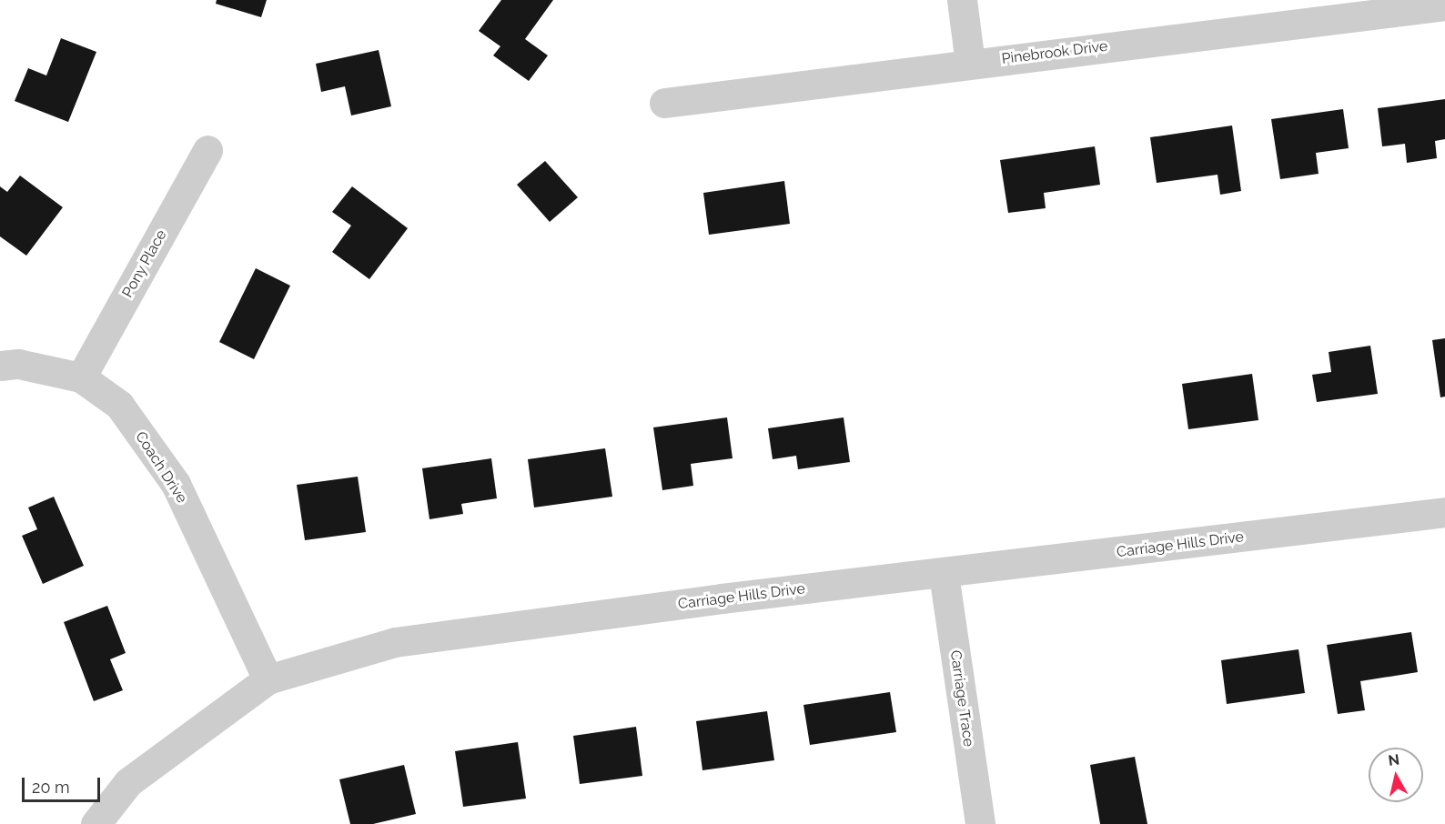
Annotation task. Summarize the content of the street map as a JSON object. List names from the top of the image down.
{
  "streets": {
    "street": [
      "Pinebrook Drive",
      "Pony Place",
      "Coach Drive",
      "Carriage Hills Drive",
      "Carriage Trace"
    ]
  },
  "crossings": [
    ["Pony Place", "Coach Drive"],
    ["Coach Drive", "Carriage Hills Drive"],
    ["Carriage Hills Drive", "Carriage Trace"]
  ],
  "scale_bar": "20 m",
  "north": "top"
}
